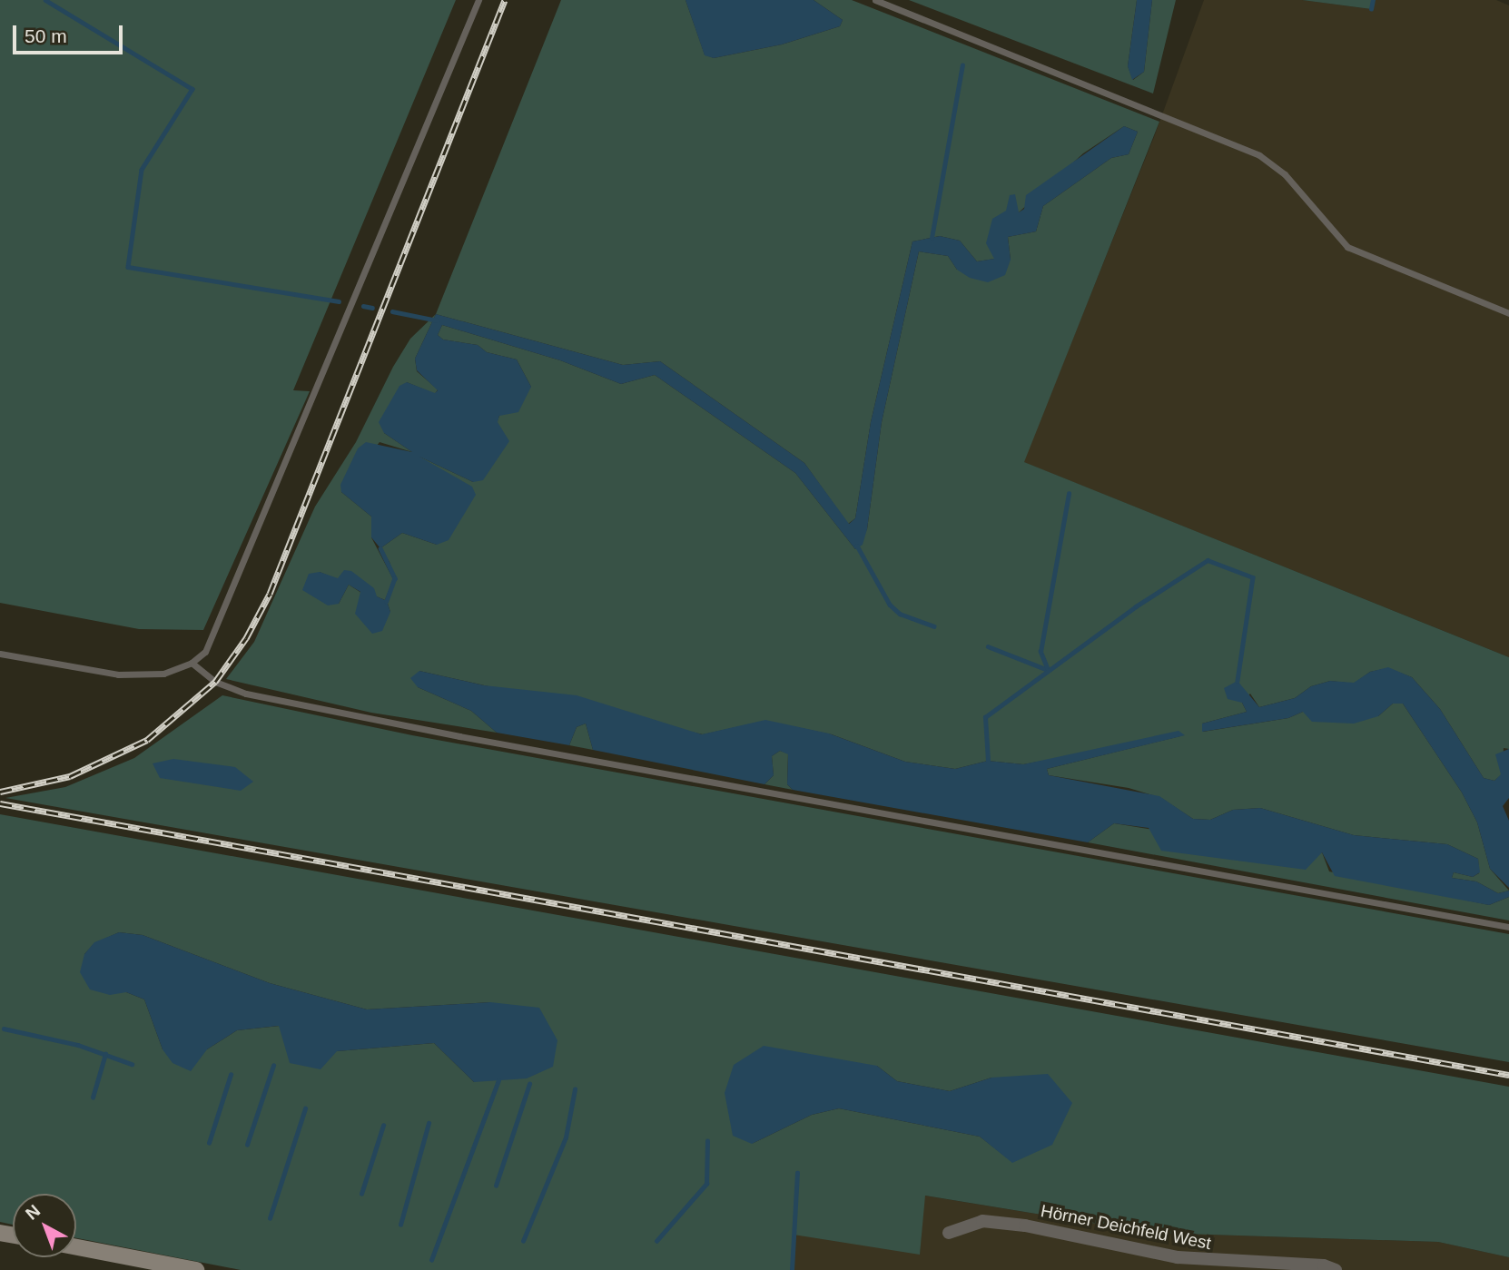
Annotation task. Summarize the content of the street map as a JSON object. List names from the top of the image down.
{
  "streets": {
    "street": ["Hörner Deichfeld West"]
  },
  "scale_bar": "50 m",
  "north": "top left"
}
